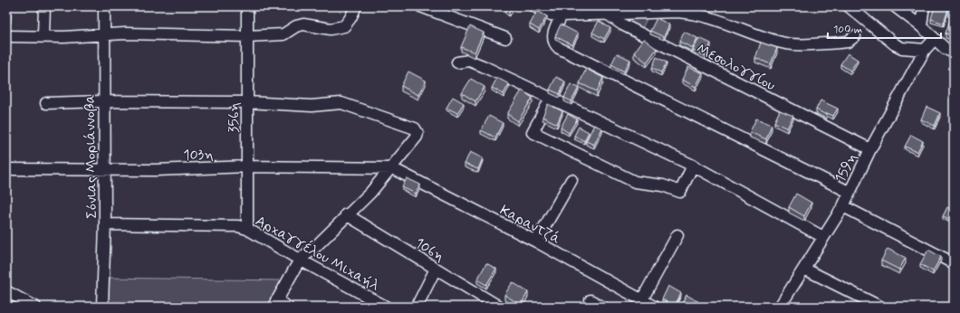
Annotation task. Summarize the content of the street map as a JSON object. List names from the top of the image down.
{
  "streets": {
    "street": [
      "Μεσολογγίου",
      "356η",
      "103η",
      "Σόνιας Μοριάννοβα",
      "159η",
      "Καραντζά",
      "106η",
      "Αρχαγγέλου Μιχαήλ"
    ]
  },
  "crossings": [
    ["Μεσολογγίου", "159η"],
    ["356η", "103η"],
    ["356η", "Αρχαγγέλου Μιχαήλ"],
    ["103η", "Σόνιας Μοριάννοβα"],
    ["103η", "Καραντζά"],
    ["Σόνιας Μοριάννοβα", "Αρχαγγέλου Μιχαήλ"]
  ],
  "scale_bar": "100 m"
}
